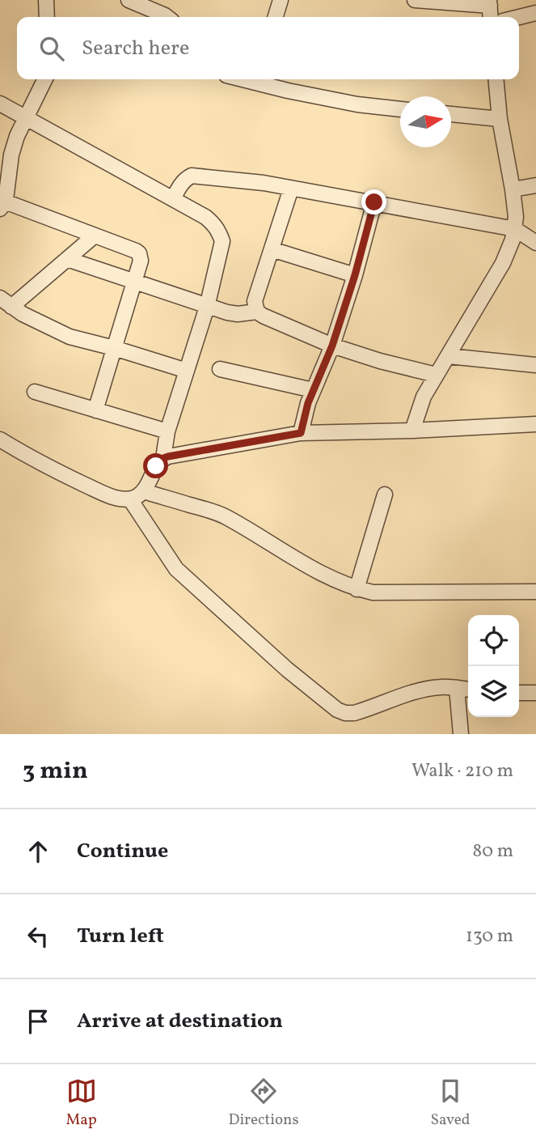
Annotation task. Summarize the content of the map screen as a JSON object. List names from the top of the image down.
{
  "north": "right",
  "page": {
    "search": "Search here",
    "heading": ["3 min", "Walk · 210 m"],
    "list": [
      ["Continue", "80 m"],
      ["Turn left", "130 m"],
      "Arrive at destination"
    ],
    "nav": ["Map", "Directions", "Saved"]
  }
}
